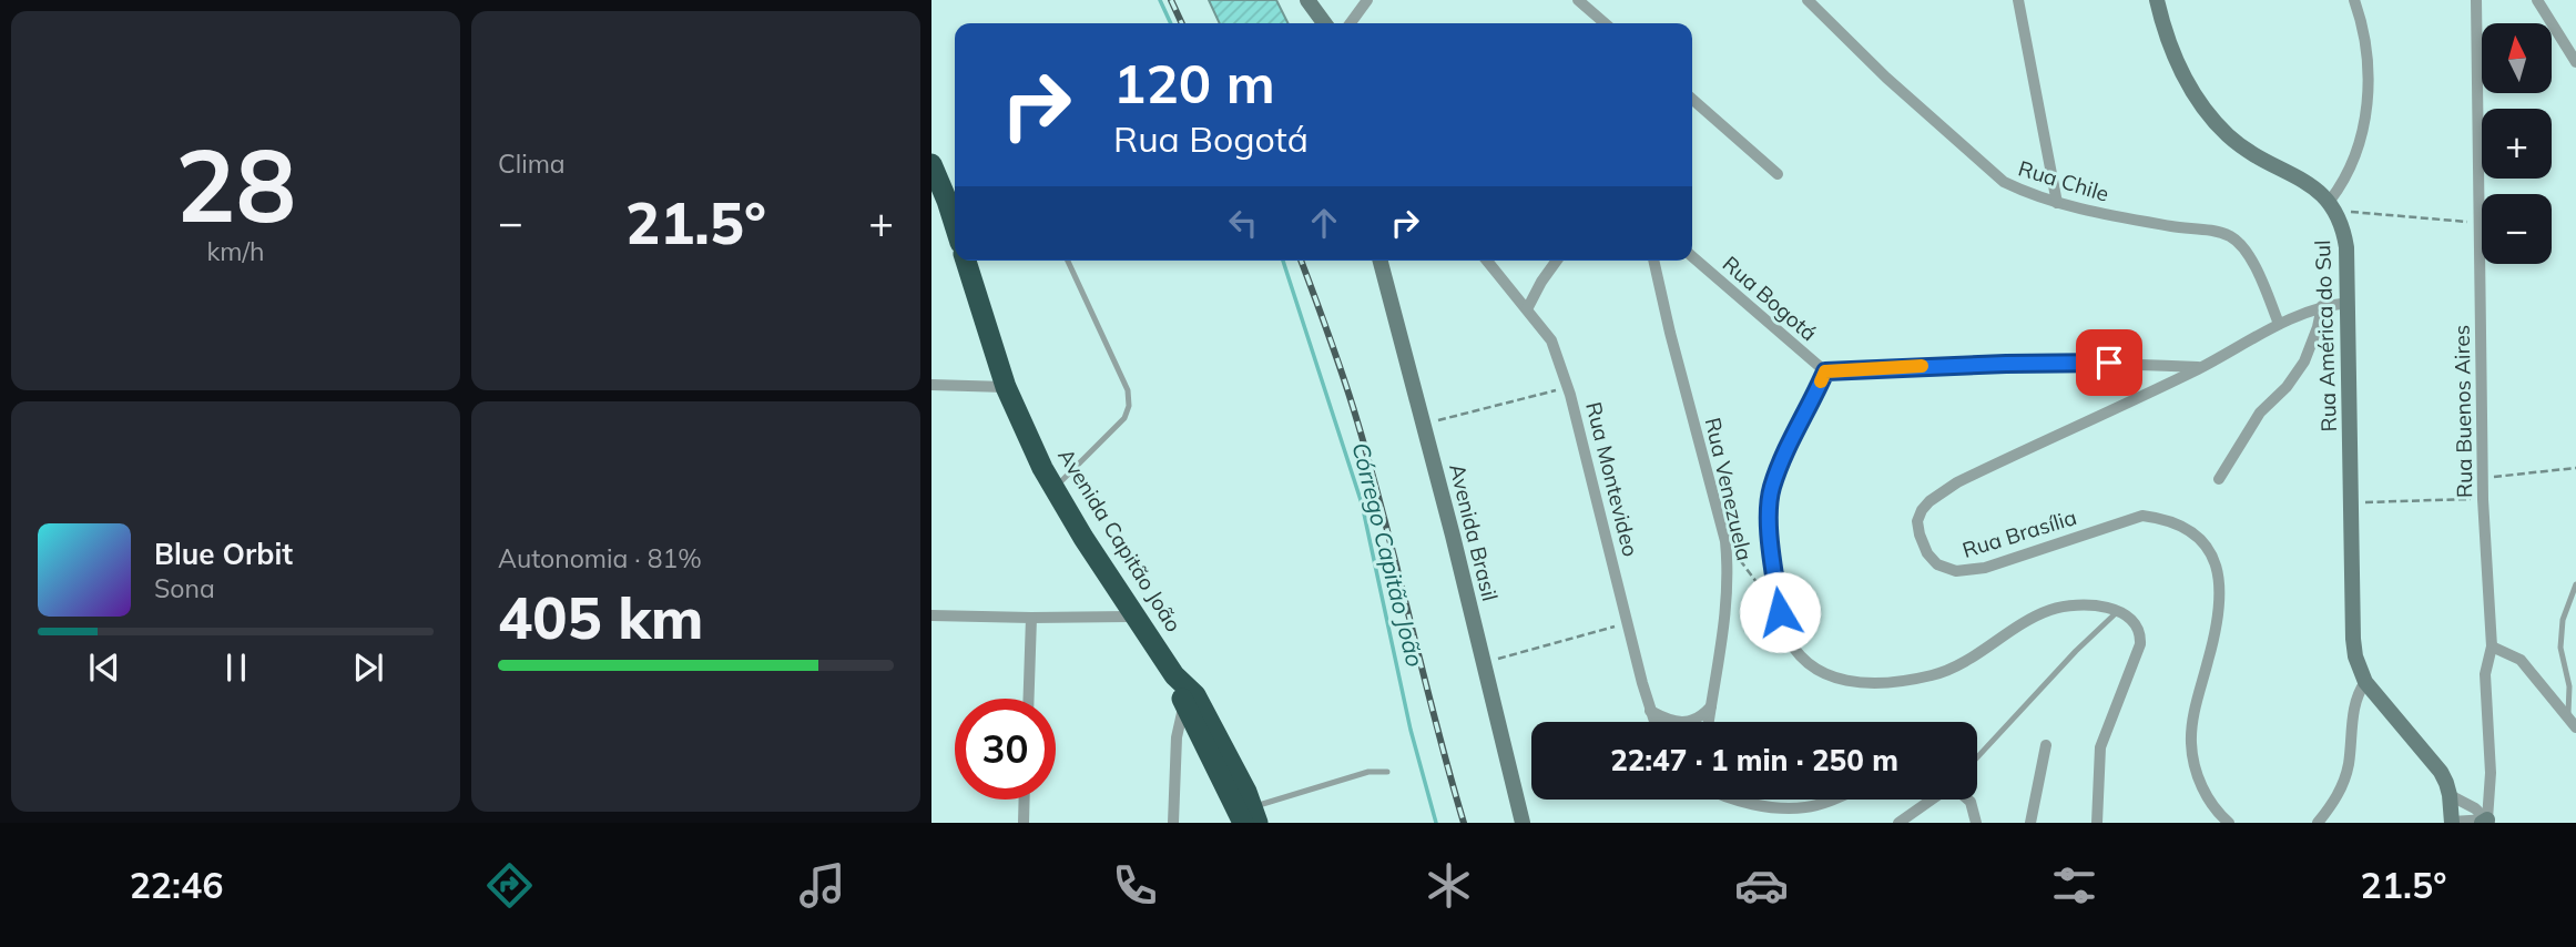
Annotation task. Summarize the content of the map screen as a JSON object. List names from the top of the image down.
{
  "streets": {
    "highway": ["Avenida Capitão João"],
    "street": [
      "Rua Chile",
      "Rua Bogotá",
      "Rua América do Sul",
      "Rua Buenos Aires",
      "Rua Montevideo",
      "Rua Venezuela",
      "Avenida Brasil",
      "Rua Brasília"
    ]
  },
  "crossings": [
    ["Rua Chile", "Rua Brasília"],
    ["Rua América do Sul", "Rua Brasília"]
  ],
  "water": ["Córrego Capitão João"],
  "north": "top",
  "page": {
    "tile": [
      ["28", "km/h"],
      "Clima",
      ["Autonomia · 81%", "405 km"]
    ],
    "map_buttons": ["+", "−"],
    "turn": ["120 m", "Rua Bogotá"],
    "heat": ["−", "21.5°", "+"],
    "song": ["Blue Orbit", "Sona"],
    "limit": "30",
    "trip": "22:47 · 1 min · 250 m",
    "tabs": ["22:46", "21.5°"]
  }
}
